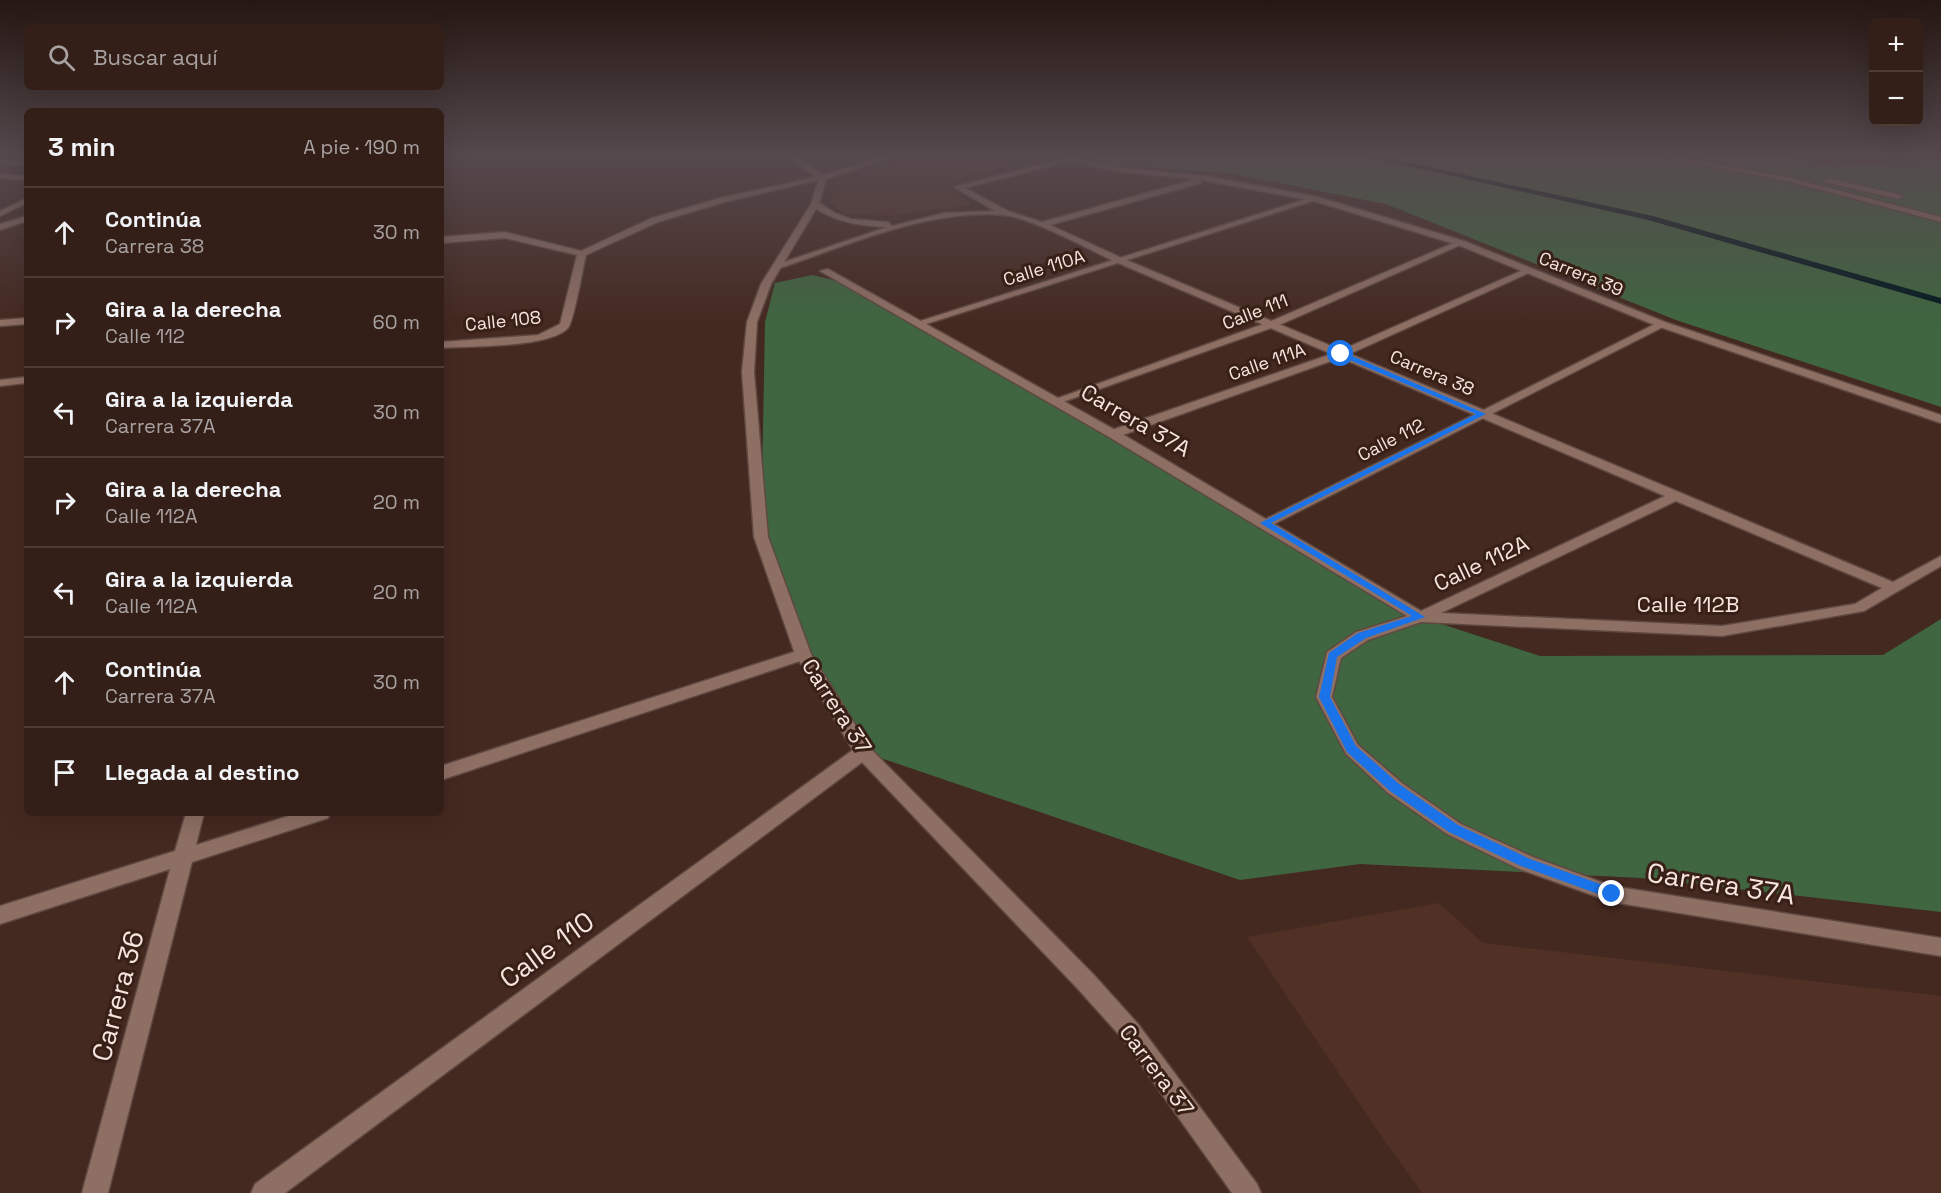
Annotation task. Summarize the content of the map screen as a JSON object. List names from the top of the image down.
{
  "streets": {
    "street": [
      "Calle 110A",
      "Carrera 39",
      "Calle 111",
      "Calle 108",
      "Calle 111A",
      "Carrera 38",
      "Carrera 37A",
      "Calle 112",
      "Calle 112A",
      "Calle 112B",
      "Carrera 37",
      "Calle 110",
      "Carrera 36"
    ]
  },
  "crossings": [
    ["Calle 110A", "Carrera 38"],
    ["Calle 110A", "Carrera 37A"],
    ["Carrera 39", "Calle 111"],
    ["Carrera 39", "Calle 111A"],
    ["Carrera 39", "Calle 112"],
    ["Calle 111", "Carrera 38"],
    ["Calle 111", "Carrera 37A"],
    ["Calle 111A", "Carrera 38"],
    ["Calle 111A", "Carrera 37A"],
    ["Carrera 38", "Calle 112"],
    ["Carrera 38", "Calle 112A"],
    ["Carrera 38", "Calle 112B"],
    ["Carrera 37A", "Calle 112"],
    ["Carrera 37A", "Calle 112A"],
    ["Carrera 37A", "Calle 112B"],
    ["Calle 112A", "Calle 112B"],
    ["Carrera 37", "Calle 110"]
  ],
  "page": {
    "map_buttons": ["+", "−"],
    "search": "Buscar aquí",
    "heading": ["3 min", "A pie · 190 m"],
    "list": [
      ["Continúa", "Carrera 38", "30 m"],
      ["Gira a la derecha", "Calle 112", "60 m"],
      ["Gira a la izquierda", "Carrera 37A", "30 m"],
      ["Gira a la derecha", "Calle 112A", "20 m"],
      ["Gira a la izquierda", "Calle 112A", "20 m"],
      ["Continúa", "Carrera 37A", "30 m"],
      "Llegada al destino"
    ]
  }
}
